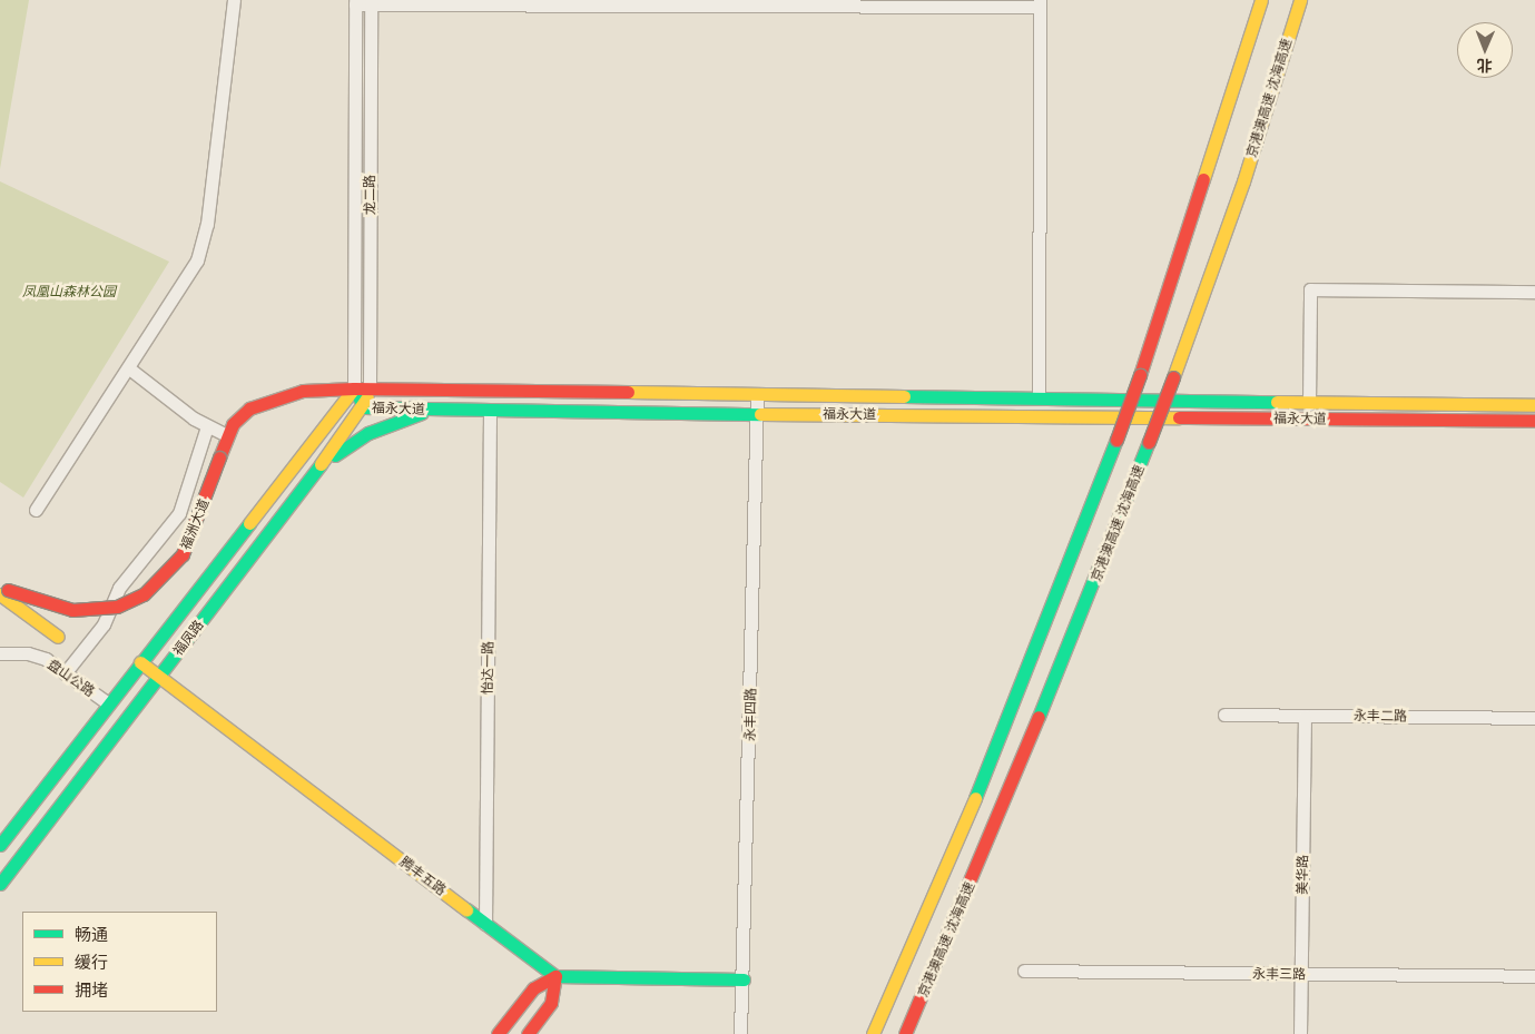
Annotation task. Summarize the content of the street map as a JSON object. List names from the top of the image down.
{
  "streets": {
    "main road": [
      "京港澳高速 沈海高速",
      "福永大道",
      "福洲大道",
      "福凤路",
      "腾丰五路"
    ],
    "street": [
      "龙二路",
      "怡达一路",
      "盘山公路",
      "永丰四路",
      "永丰二路",
      "美华路",
      "永丰三路"
    ]
  },
  "crossings": [
    ["龙二路", "福永大道"],
    ["龙二路", "福洲大道"],
    ["龙二路", "福凤路"],
    ["福永大道", "福洲大道"],
    ["福永大道", "福凤路"],
    ["福永大道", "怡达一路"],
    ["福永大道", "永丰四路"],
    ["福洲大道", "福凤路"],
    ["福凤路", "盘山公路"],
    ["福凤路", "腾丰五路"],
    ["怡达一路", "腾丰五路"],
    ["永丰二路", "美华路"],
    ["美华路", "永丰三路"]
  ],
  "parks": ["凤凰山森林公园"],
  "legend": ["畅通", "缓行", "拥堵"],
  "north": "bottom"
}
